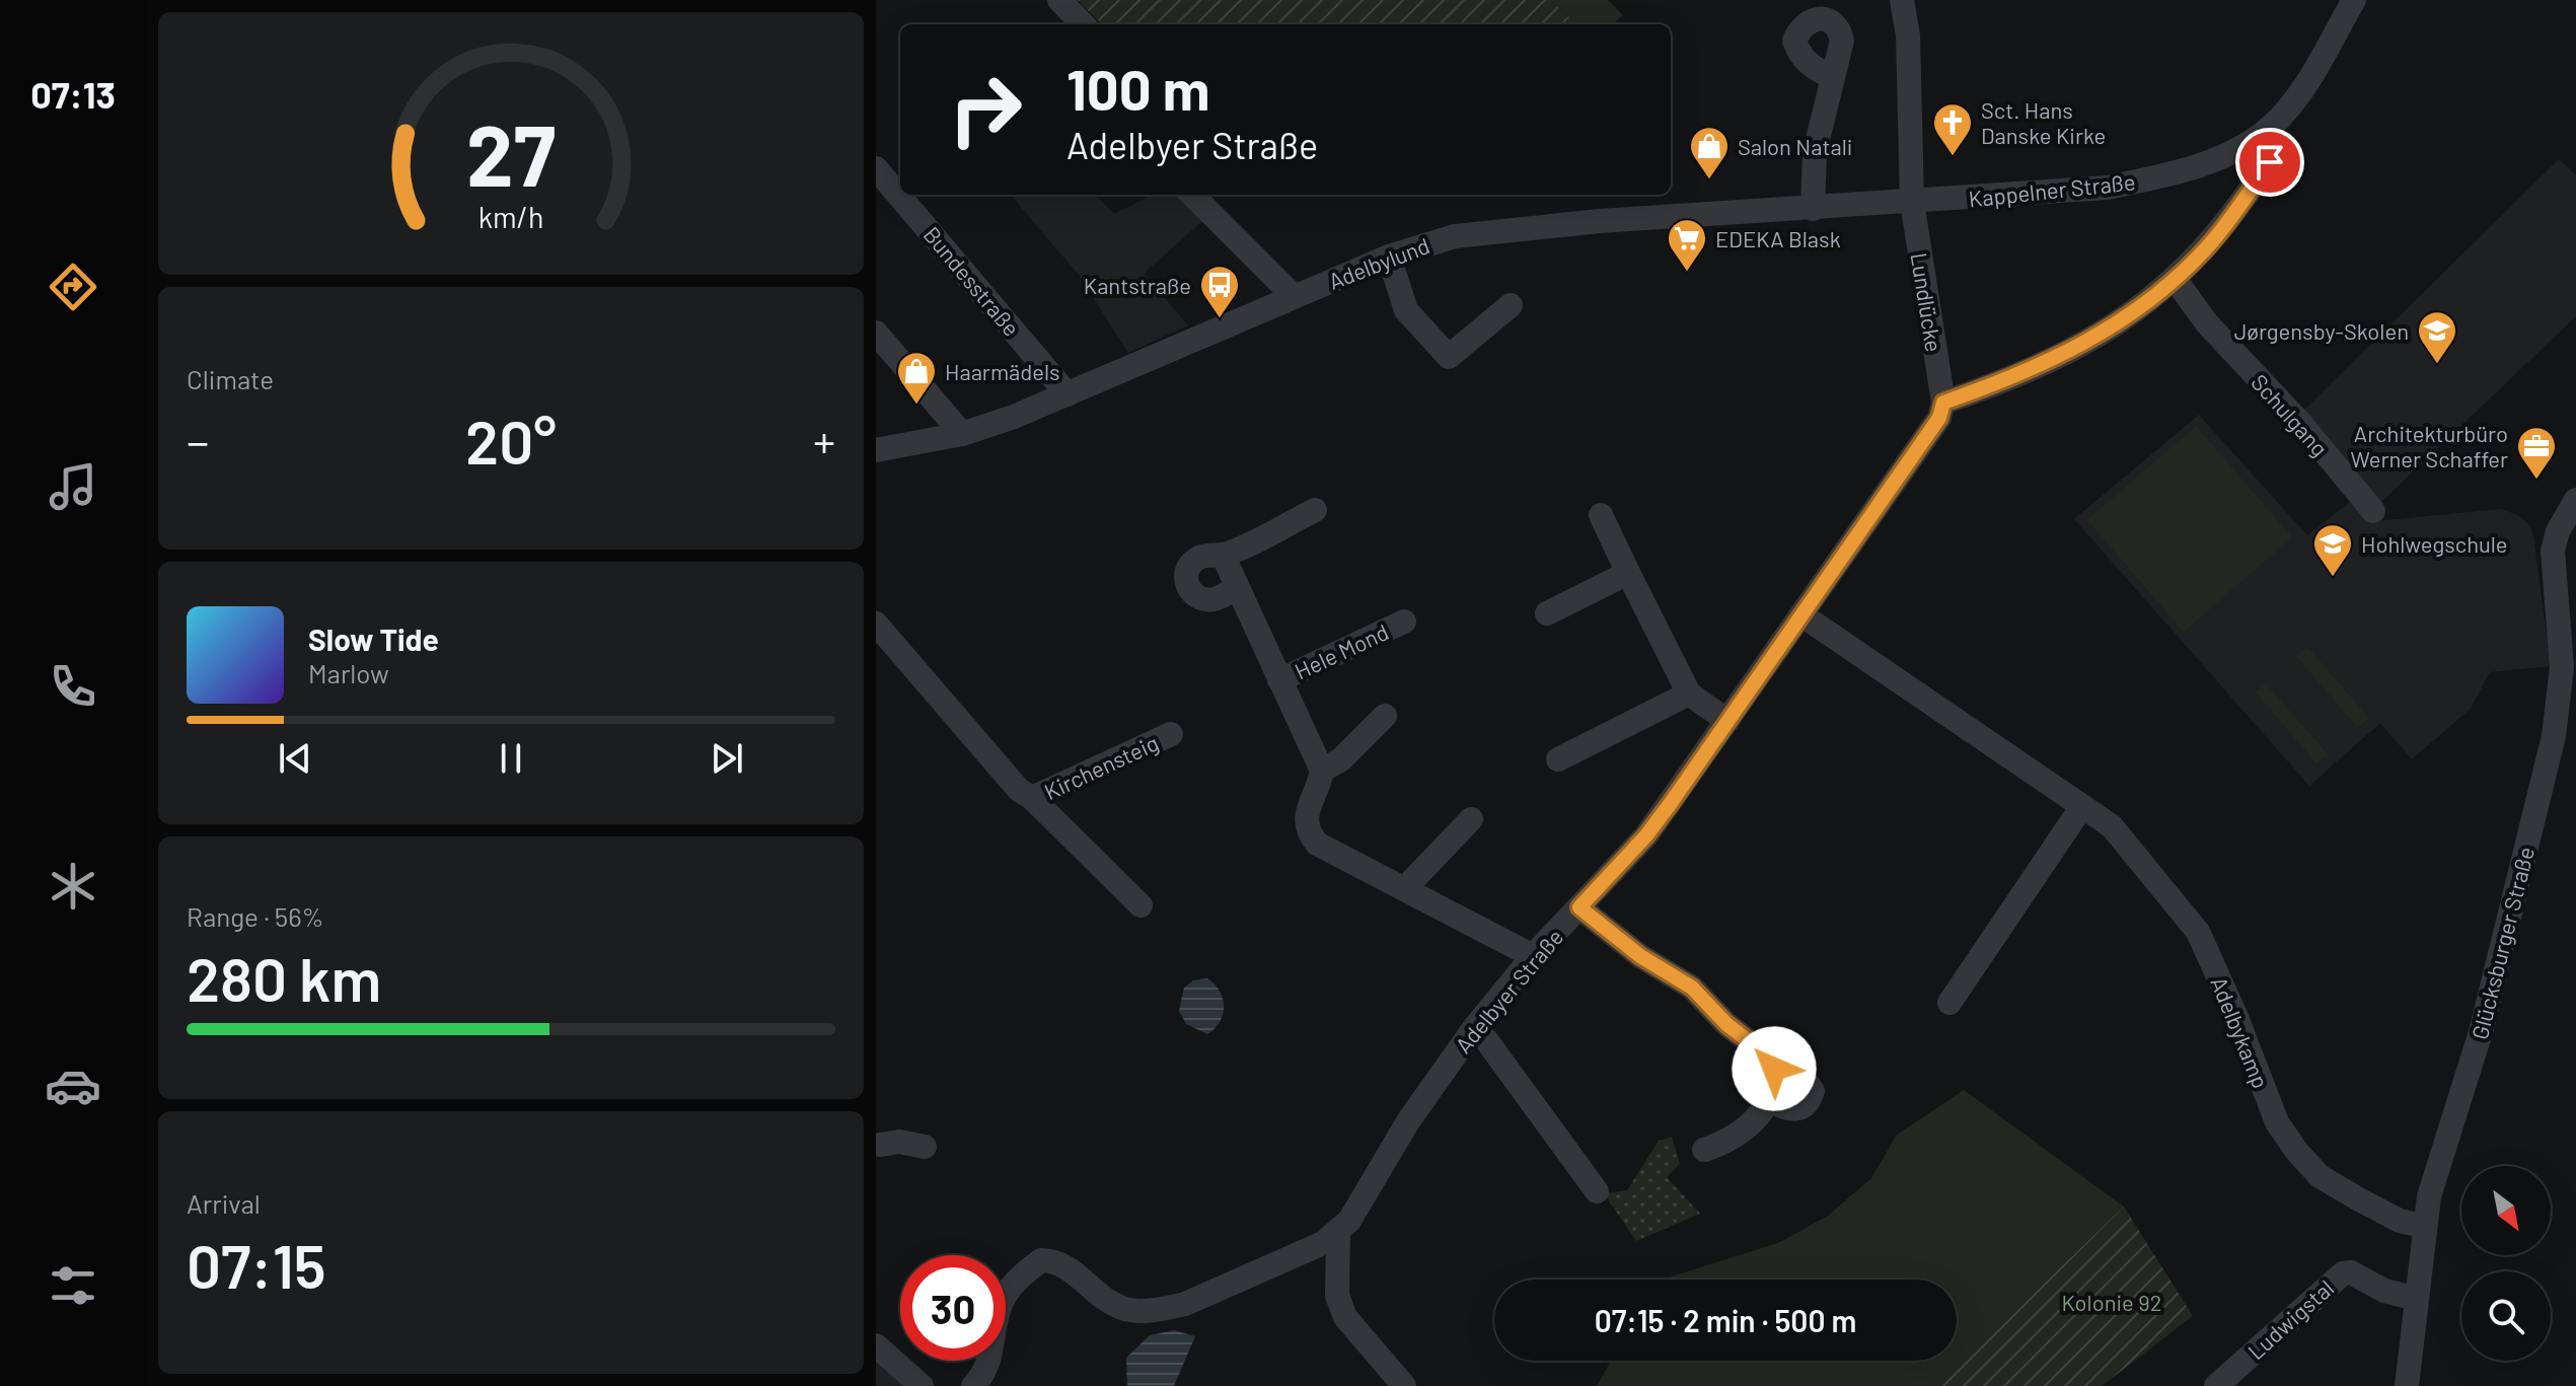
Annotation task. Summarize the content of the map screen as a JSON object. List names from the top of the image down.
{
  "streets": {
    "street": [
      "Kappelner Straße",
      "Adelbylund",
      "Bundesstraße",
      "Lundlücke",
      "Schulgang",
      "Hele Mond",
      "Kirchensteig",
      "Glücksburger Straße",
      "Adelbyer Straße",
      "Adelbykamp",
      "Ludwigstal"
    ]
  },
  "crossings": [
    ["Kappelner Straße", "Adelbylund"],
    ["Kappelner Straße", "Lundlücke"],
    ["Adelbylund", "Bundesstraße"],
    ["Adelbylund", "Lundlücke"],
    ["Lundlücke", "Adelbyer Straße"],
    ["Glücksburger Straße", "Adelbykamp"],
    ["Glücksburger Straße", "Ludwigstal"],
    ["Adelbyer Straße", "Adelbykamp"]
  ],
  "parks": ["Kolonie 92"],
  "places": {
    "church": ["Sct. Hans Danske Kirke"],
    "shop": ["Salon Natali", "Haarmädels"],
    "supermarket": ["EDEKA Blask"],
    "bus stop": ["Kantstraße"],
    "school or university": ["Jørgensby-Skolen", "Hohlwegschule"],
    "office": ["Architekturbüro Werner Schaffer"]
  },
  "north": "bottom right",
  "page": {
    "tabs": "07:13",
    "turn": ["100 m", "Adelbyer Straße"],
    "tile": [
      "Climate",
      ["Range · 56%", "280 km"],
      ["Arrival", "07:15"]
    ],
    "heat": ["−", "20°", "+"],
    "song": ["Slow Tide", "Marlow"],
    "limit": "30",
    "trip": "07:15 · 2 min · 500 m",
    "gauge": ["27", "km/h"]
  }
}
